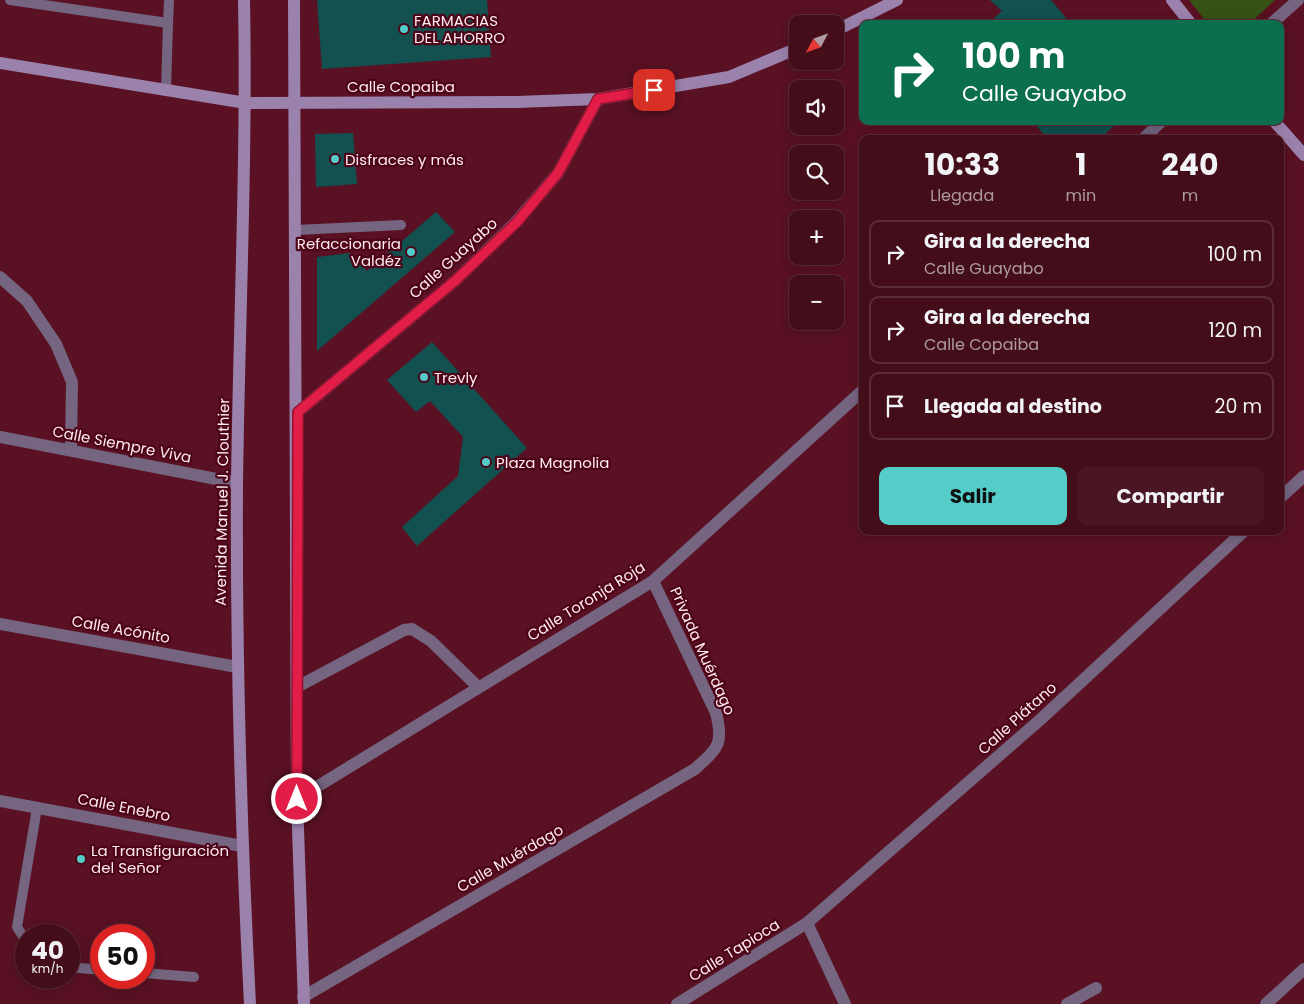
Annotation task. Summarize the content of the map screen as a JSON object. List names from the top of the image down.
{
  "streets": {
    "main road": ["Calle Copaiba", "Avenida Manuel J. Clouthier"],
    "street": [
      "Calle Guayabo",
      "Calle Siempre Viva",
      "Calle Toronja Roja",
      "Calle Acónito",
      "Privada Muérdago",
      "Calle Plátano",
      "Calle Enebro",
      "Calle Muérdago",
      "Calle Tapioca"
    ]
  },
  "crossings": [
    ["Calle Copaiba", "Calle Guayabo"],
    ["Calle Copaiba", "Avenida Manuel J. Clouthier"],
    ["Calle Siempre Viva", "Avenida Manuel J. Clouthier"],
    ["Avenida Manuel J. Clouthier", "Calle Acónito"],
    ["Avenida Manuel J. Clouthier", "Calle Enebro"],
    ["Calle Toronja Roja", "Privada Muérdago"],
    ["Privada Muérdago", "Calle Muérdago"],
    ["Calle Plátano", "Calle Tapioca"]
  ],
  "places": [
    "FARMACIAS DEL AHORRO",
    "Disfraces y más",
    "Refaccionaria Valdéz",
    "Trevly",
    "Plaza Magnolia",
    "La Transfiguración del Señor"
  ],
  "north": "bottom left",
  "page": {
    "map_buttons": ["+", "−"],
    "turn": ["100 m", "Calle Guayabo"],
    "eta": [
      "10:33",
      "Llegada",
      "1",
      "min",
      "240",
      "m"
    ],
    "list": [
      {
        "name": "Gira a la derecha",
        "note": "Calle Guayabo",
        "value": "100 m"
      },
      {
        "name": "Gira a la derecha",
        "note": "Calle Copaiba",
        "value": "120 m"
      },
      {
        "name": "Llegada al destino",
        "value": "20 m"
      }
    ],
    "buttons": ["Salir", "Compartir"],
    "speed": "40 km/h",
    "limit": "50"
  }
}
